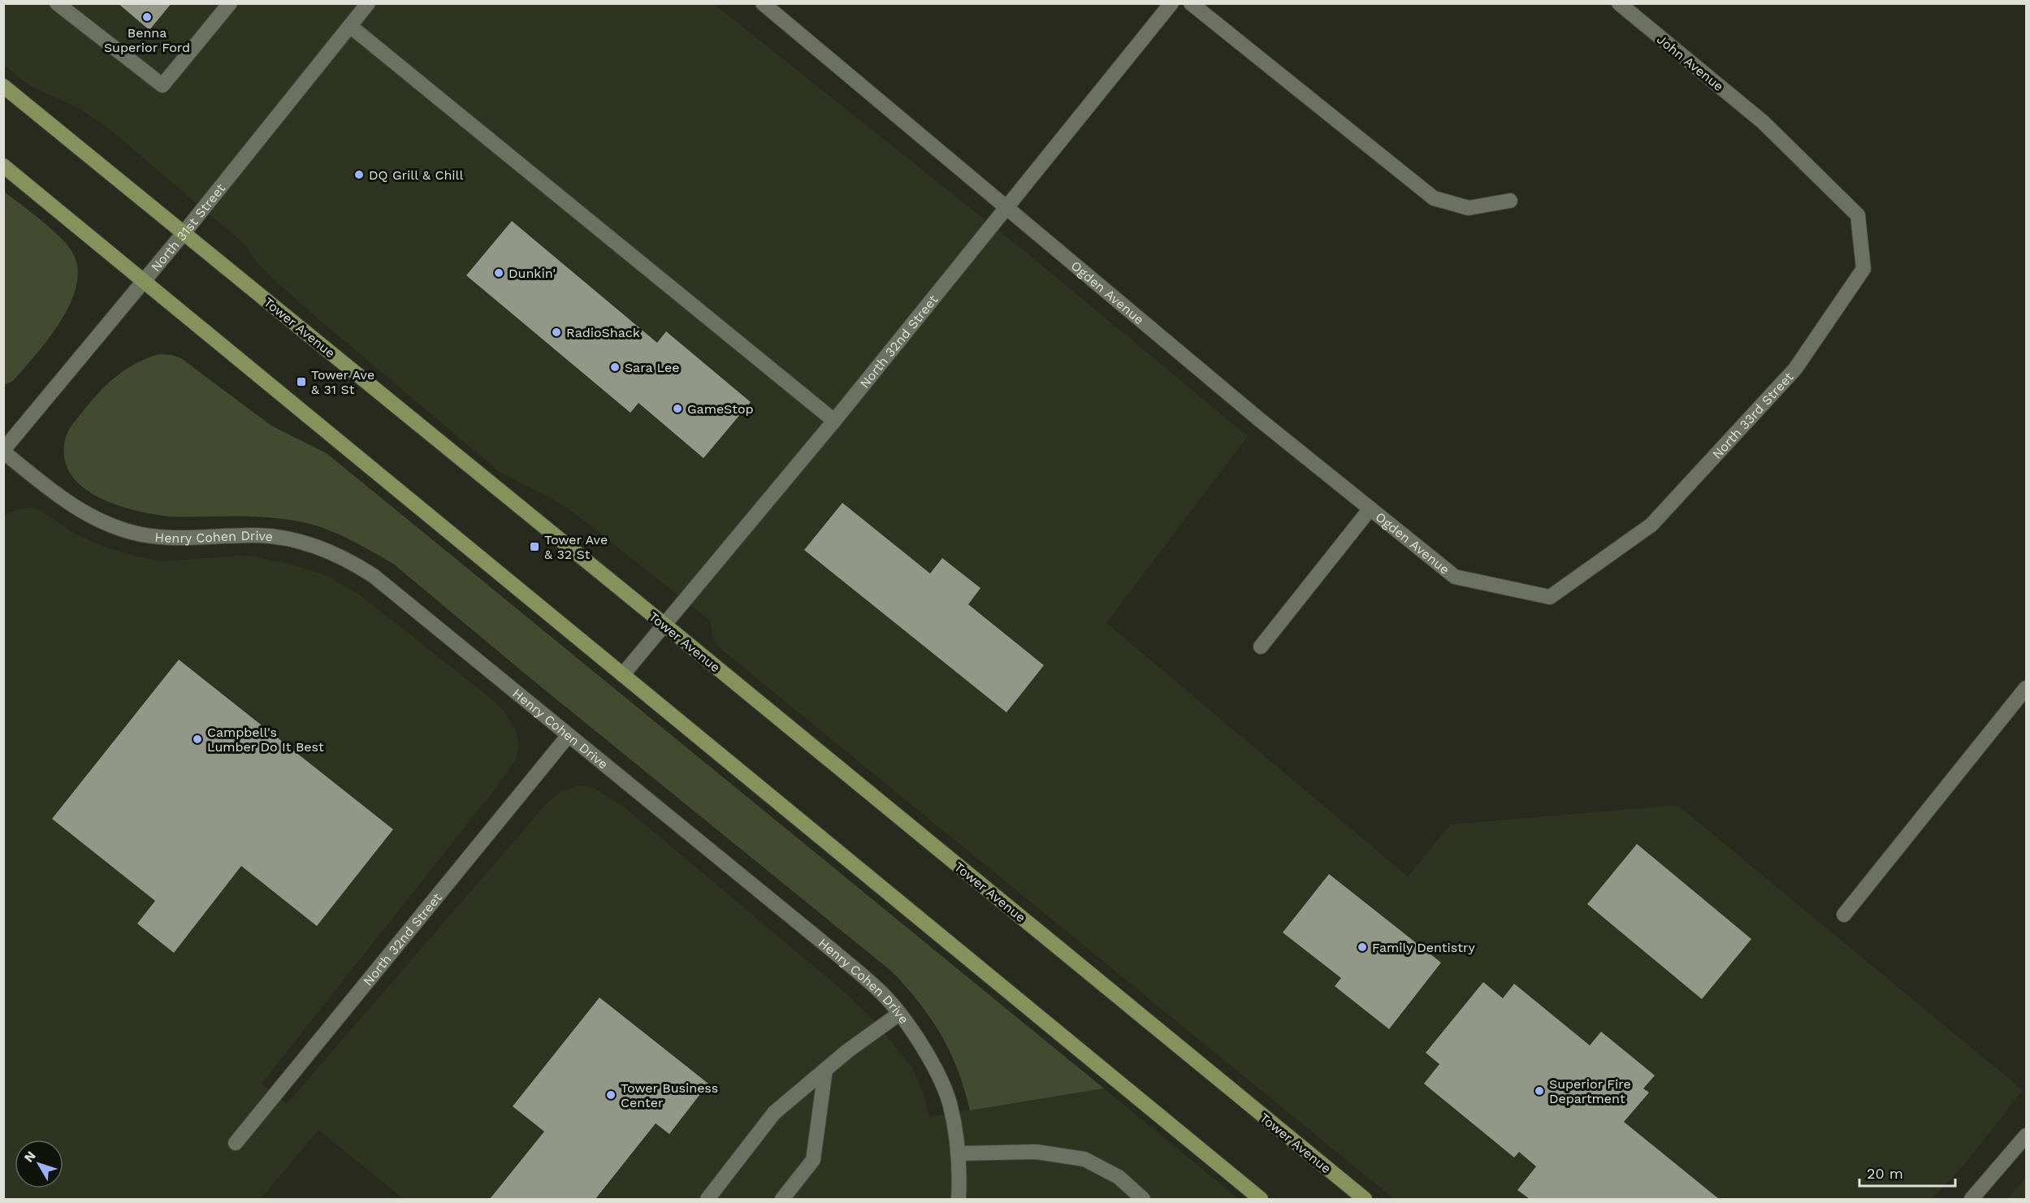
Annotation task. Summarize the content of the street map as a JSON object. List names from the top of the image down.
{
  "streets": {
    "main road": ["Tower Avenue"],
    "street": [
      "John Avenue",
      "North 31st Street",
      "Ogden Avenue",
      "North 32nd Street",
      "North 33rd Street",
      "Henry Cohen Drive"
    ]
  },
  "crossings": [
    ["John Avenue", "North 33rd Street"],
    ["North 31st Street", "Tower Avenue"],
    ["North 31st Street", "Henry Cohen Drive"],
    ["Ogden Avenue", "North 32nd Street"],
    ["Ogden Avenue", "North 33rd Street"],
    ["Tower Avenue", "North 32nd Street"],
    ["North 32nd Street", "Henry Cohen Drive"]
  ],
  "places": {
    "other": [
      "Benna Superior Ford",
      "DQ Grill & Chill",
      "Dunkin'",
      "RadioShack",
      "Sara Lee",
      "GameStop",
      "Campbell's Lumber Do It Best",
      "Family Dentistry",
      "Superior Fire Department",
      "Tower Business Center"
    ],
    "transit": ["Tower Ave & 31 St", "Tower Ave & 32 St"]
  },
  "scale_bar": "20 m",
  "north": "top left"
}
